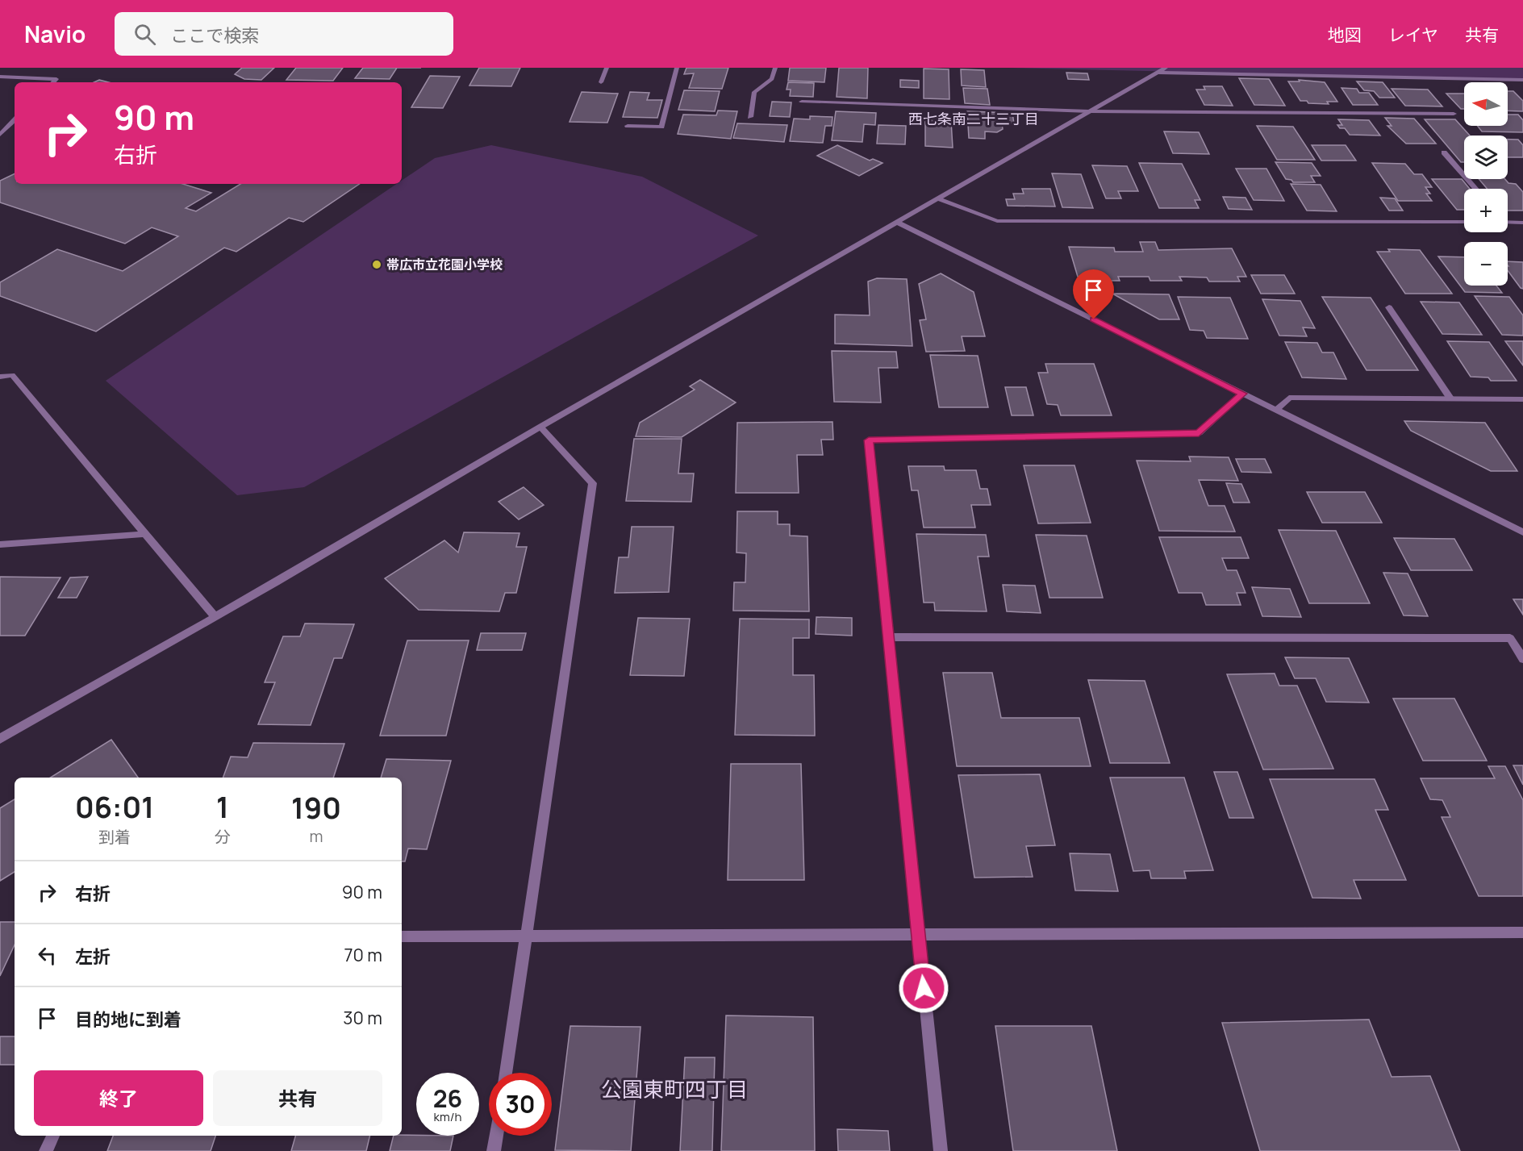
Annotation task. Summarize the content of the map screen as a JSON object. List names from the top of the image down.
{
  "districts": ["西七条南二十三丁目", "公園東町四丁目"],
  "places": ["帯広市立花園小学校"],
  "north": "left",
  "page": {
    "header": "Navio",
    "search": "ここで検索",
    "nav": ["地図", "レイヤ", "共有"],
    "map_buttons": ["+", "−"],
    "turn": ["90 m", "右折"],
    "eta": [
      "06:01",
      "到着",
      "1",
      "分",
      "190",
      "m"
    ],
    "list": [
      {
        "name": "右折",
        "value": "90 m"
      },
      {
        "name": "左折",
        "value": "70 m"
      },
      {
        "name": "目的地に到着",
        "value": "30 m"
      }
    ],
    "buttons": ["終了", "共有"],
    "speed": "26 km/h",
    "limit": "30"
  }
}
